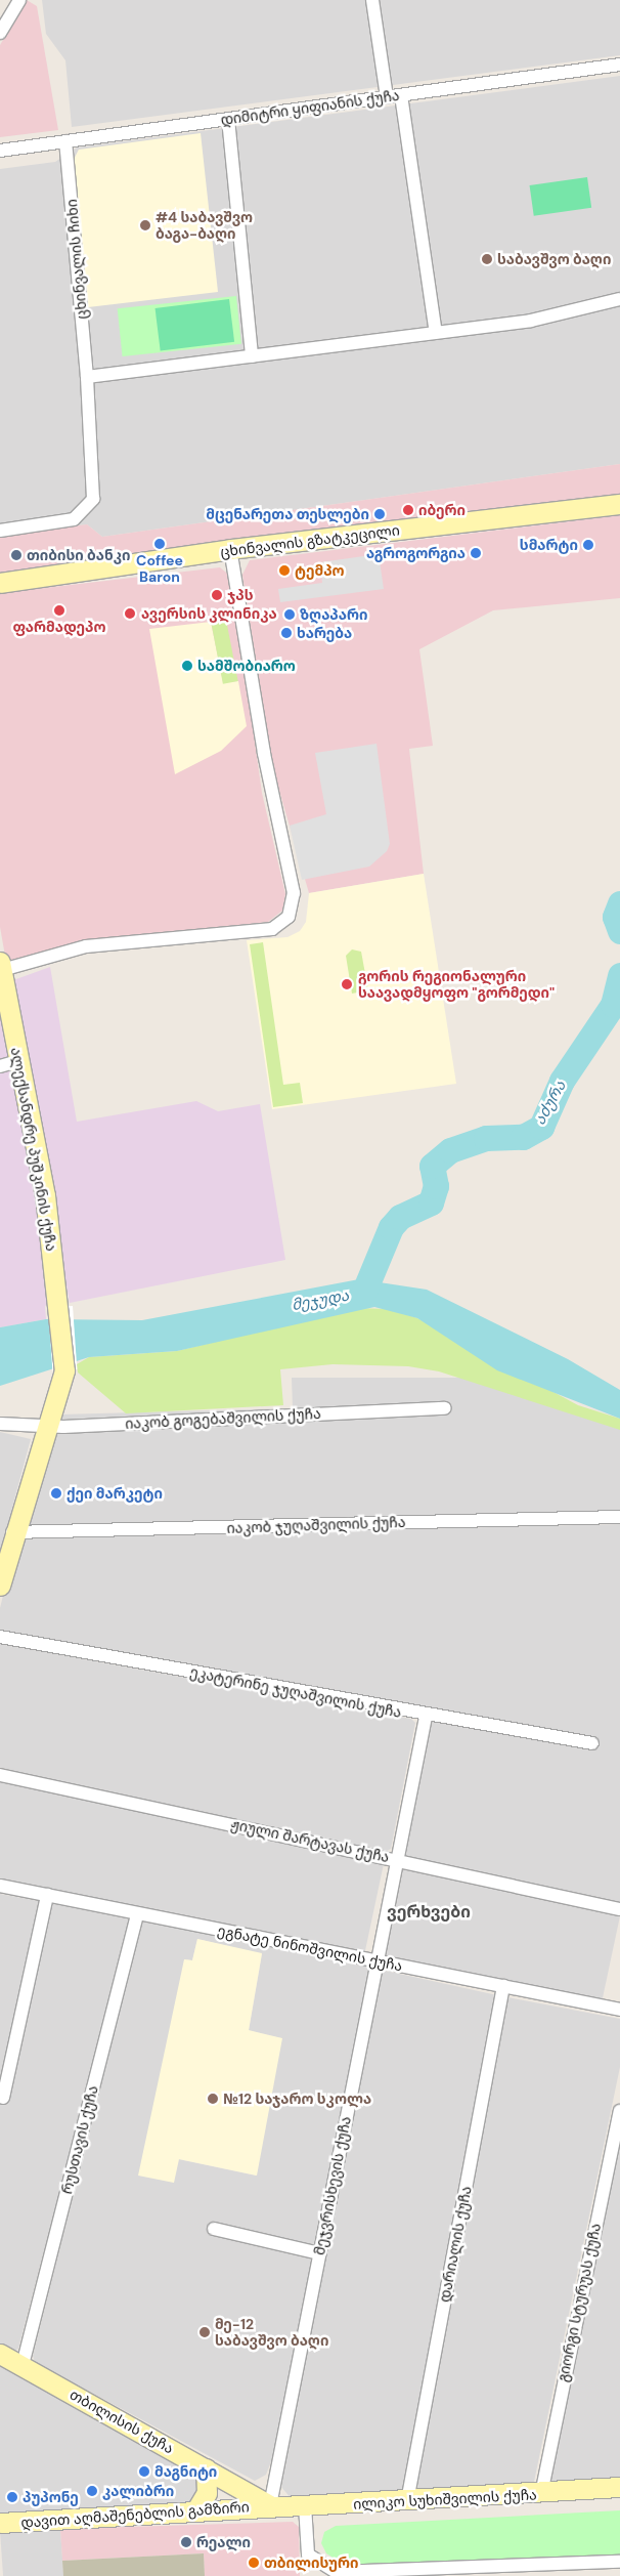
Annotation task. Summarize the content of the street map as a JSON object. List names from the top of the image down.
{
  "streets": {
    "main road": [
      "ცხინვალის გზატკეცილი",
      "ალექსანდრე პუშკინის ქუჩა",
      "თბილისის ქუჩა",
      "ილიკო სუხიშვილის ქუჩა",
      "დავით აღმაშენებლის გამზირი"
    ],
    "street": [
      "დიმიტრი ყიფიანის ქუჩა",
      "ცხინვალის ჩიხი",
      "იაკობ გოგებაშვილის ქუჩა",
      "იაკობ ჯუღაშვილის ქუჩა",
      "ეკატერინე ჯუღაშვილის ქუჩა",
      "ჟიული შარტავას ქუჩა",
      "ეგნატე ნინოშვილის ქუჩა",
      "რუსთავის ქუჩა",
      "მეჯვრისხევის ქუჩა",
      "დარიალის ქუჩა",
      "გიორგი სტურუას ქუჩა"
    ]
  },
  "crossings": [
    ["დიმიტრი ყიფიანის ქუჩა", "ცხინვალის ჩიხი"],
    ["ალექსანდრე პუშკინის ქუჩა", "იაკობ გოგებაშვილის ქუჩა"],
    ["ეკატერინე ჯუღაშვილის ქუჩა", "მეჯვრისხევის ქუჩა"],
    ["ჟიული შარტავას ქუჩა", "მეჯვრისხევის ქუჩა"],
    ["ეგნატე ნინოშვილის ქუჩა", "რუსთავის ქუჩა"],
    ["ეგნატე ნინოშვილის ქუჩა", "მეჯვრისხევის ქუჩა"],
    ["ეგნატე ნინოშვილის ქუჩა", "დარიალის ქუჩა"],
    ["რუსთავის ქუჩა", "თბილისის ქუჩა"],
    ["მეჯვრისხევის ქუჩა", "თბილისის ქუჩა"],
    ["მეჯვრისხევის ქუჩა", "ილიკო სუხიშვილის ქუჩა"],
    ["მეჯვრისხევის ქუჩა", "დავით აღმაშენებლის გამზირი"],
    ["დარიალის ქუჩა", "ილიკო სუხიშვილის ქუჩა"],
    ["გიორგი სტურუას ქუჩა", "ილიკო სუხიშვილის ქუჩა"],
    ["თბილისის ქუჩა", "ილიკო სუხიშვილის ქუჩა"],
    ["თბილისის ქუჩა", "დავით აღმაშენებლის გამზირი"],
    ["ილიკო სუხიშვილის ქუჩა", "დავით აღმაშენებლის გამზირი"]
  ],
  "districts": ["ვერხვები"],
  "water": ["აძურა", "მეჯუდა"],
  "places": [
    "#4 საბავშვო ბაგა-ბაღი",
    "საბავშვო ბაღი",
    "იბერი",
    "მცენარეთა თესლები",
    "Coffee Baron",
    "სმარტი",
    "აგროგორგია",
    "თიბისი ბანკი",
    "ტემპო",
    "ჯპს",
    "ფარმადეპო",
    "ავერსის კლინიკა",
    "ზღაპარი",
    "ხარება",
    "სამშობიარო",
    "გორის რეგიონალური საავადმყოფო \"გორმედი\"",
    "ქეი მარკეტი",
    "№12 საჯარო სკოლა",
    "მე-12 საბავშვო ბაღი",
    "მაგნიტი",
    "კალიბრი",
    "პუპონე",
    "რეალი",
    "თბილისური"
  ]
}
